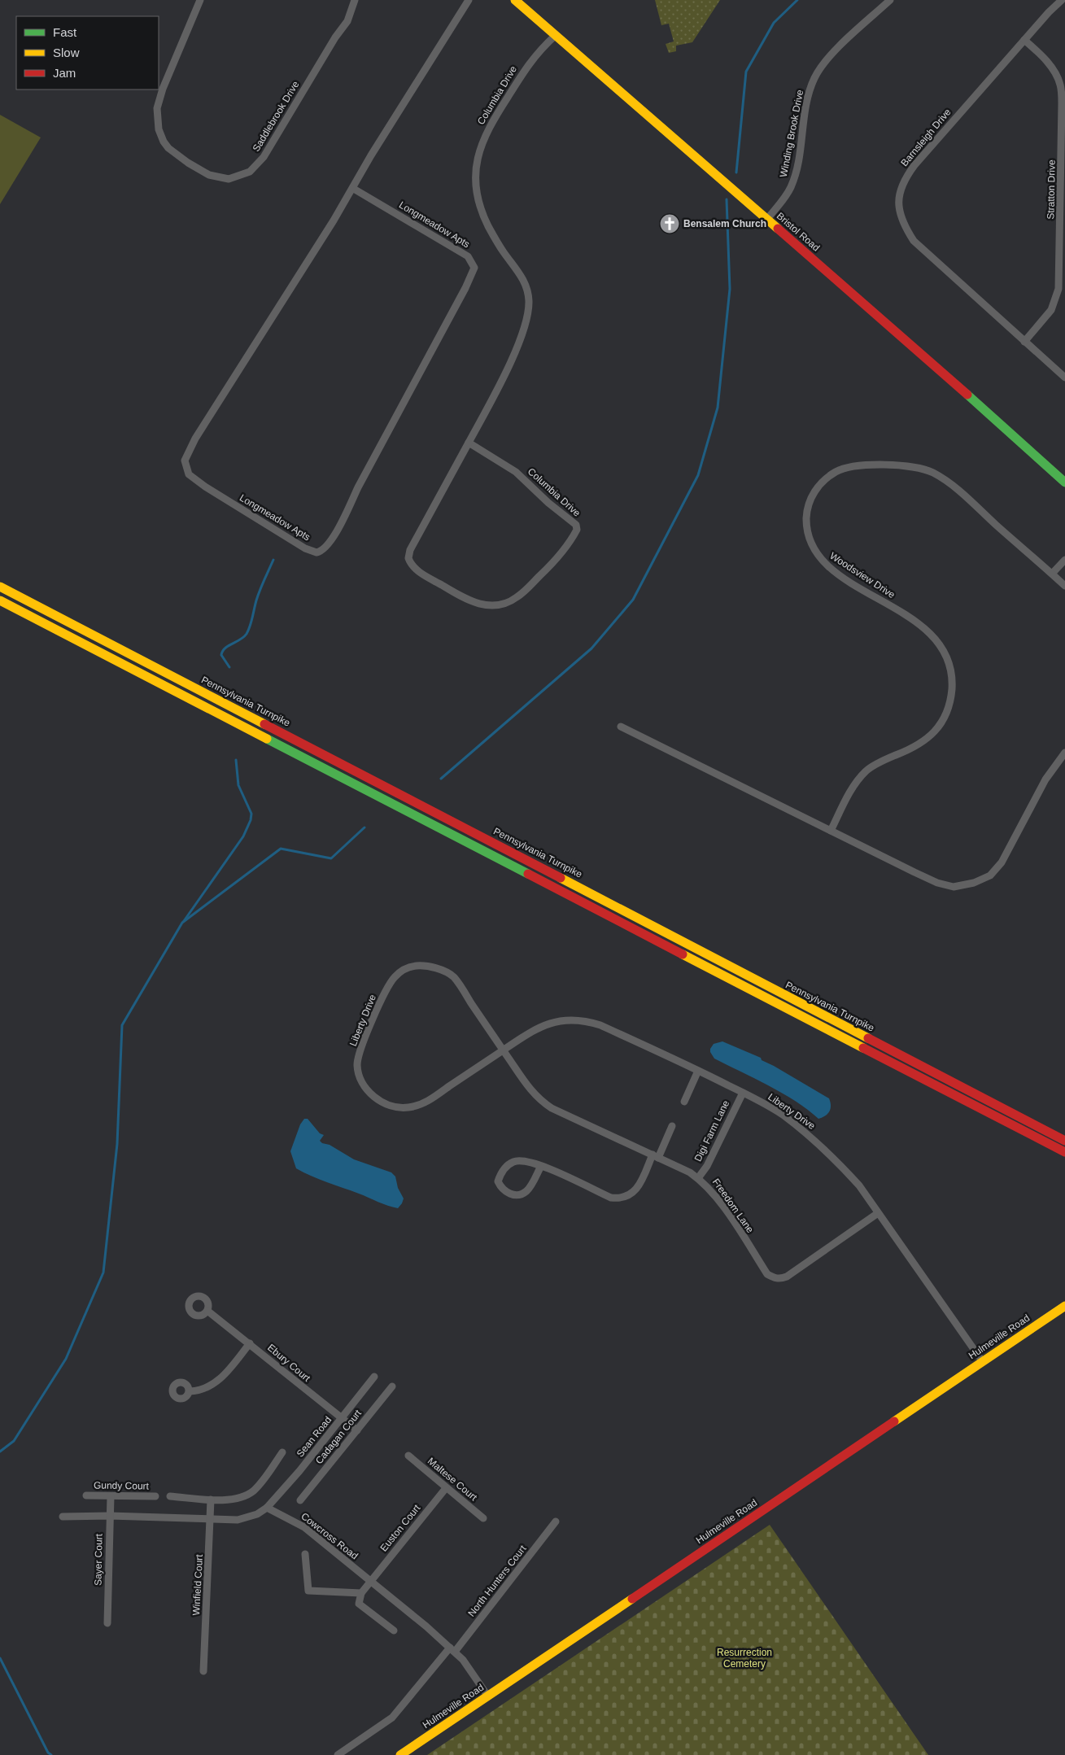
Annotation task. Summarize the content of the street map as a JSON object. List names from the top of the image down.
{
  "streets": {
    "main road": ["Bristol Road", "Pennsylvania Turnpike", "Hulmeville Road"],
    "street": [
      "Columbia Drive",
      "Saddlebrook Drive",
      "Winding Brook Drive",
      "Barnsleigh Drive",
      "Stratton Drive",
      "Longmeadow Apts",
      "Woodsview Drive",
      "Liberty Drive",
      "Digi Farm Lane",
      "Freedom Lane",
      "Ebury Court",
      "Sean Road",
      "Cadagan Court",
      "Maltese Court",
      "Gundy Court",
      "Euston Court",
      "Cowcross Road",
      "Sayer Court",
      "North Hunters Court",
      "Winfield Court"
    ]
  },
  "crossings": [
    ["Columbia Drive", "Bristol Road"],
    ["Winding Brook Drive", "Bristol Road"],
    ["Barnsleigh Drive", "Stratton Drive"],
    ["Liberty Drive", "Digi Farm Lane"],
    ["Liberty Drive", "Freedom Lane"],
    ["Liberty Drive", "Hulmeville Road"],
    ["Digi Farm Lane", "Freedom Lane"],
    ["Hulmeville Road", "Cowcross Road"],
    ["Ebury Court", "Sean Road"],
    ["Ebury Court", "Cadagan Court"],
    ["Sean Road", "Cowcross Road"],
    ["Maltese Court", "Euston Court"],
    ["Gundy Court", "Sayer Court"],
    ["Euston Court", "Cowcross Road"],
    ["Cowcross Road", "North Hunters Court"]
  ],
  "parks": ["Resurrection Cemetery"],
  "places": {
    "church": ["Bensalem Church"]
  },
  "legend": ["Fast", "Slow", "Jam"]
}
